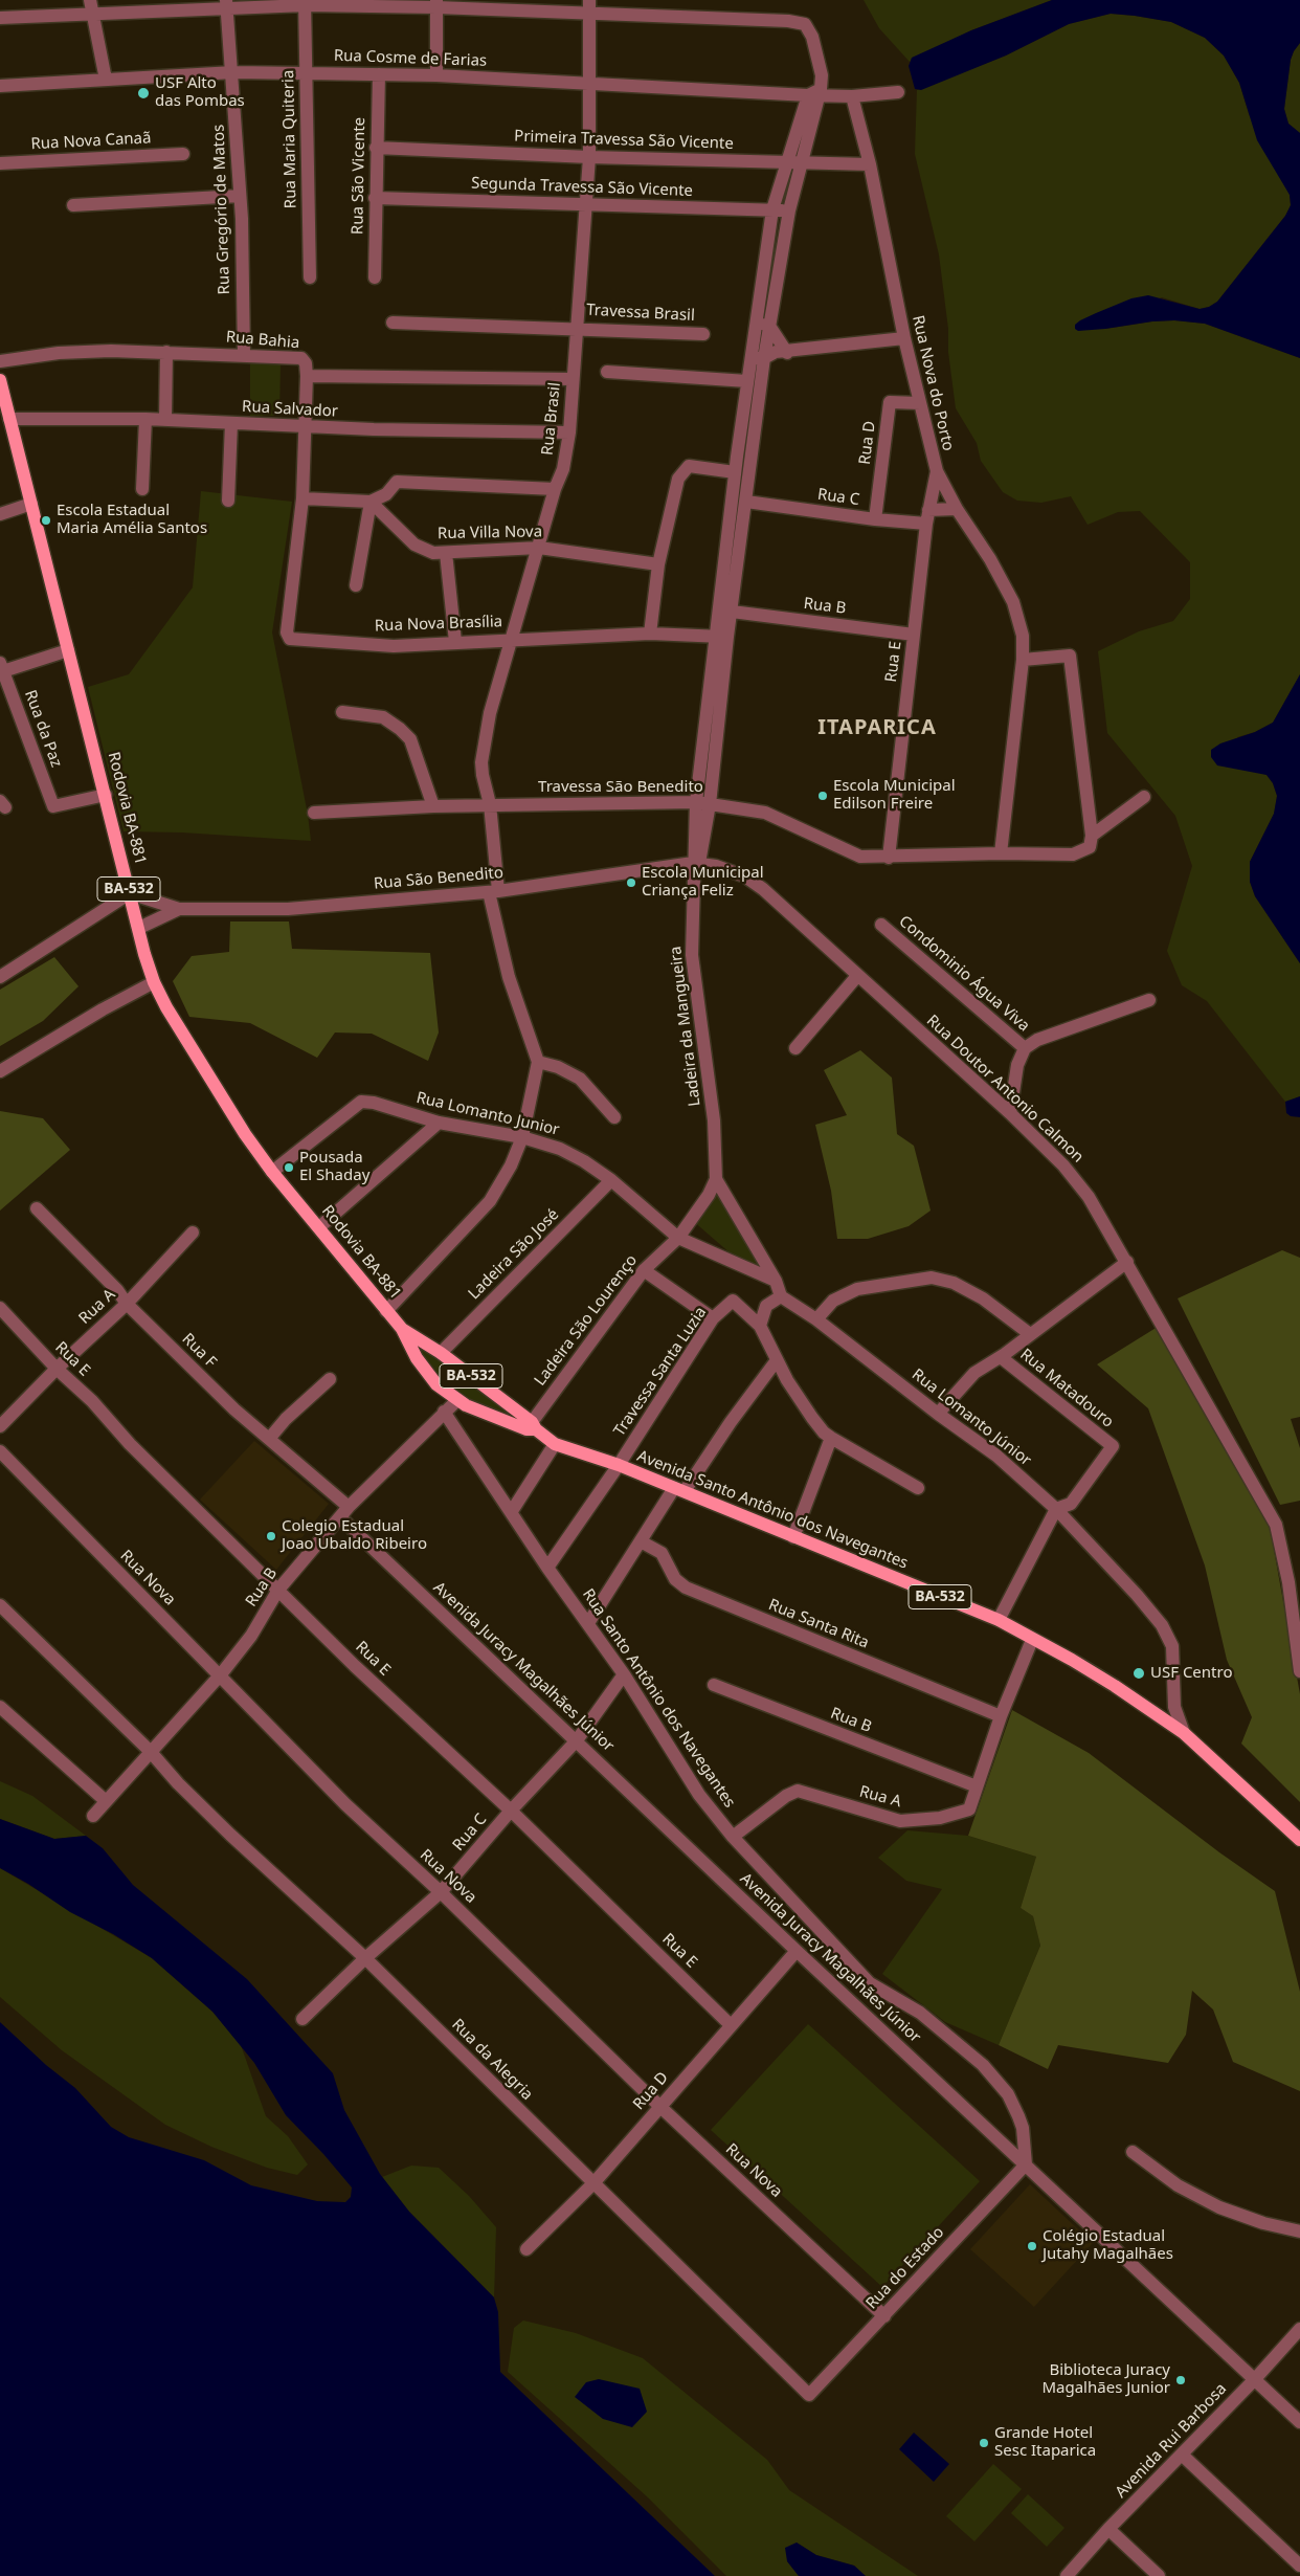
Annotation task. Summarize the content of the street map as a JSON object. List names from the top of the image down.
{
  "streets": {
    "main road": ["Rodovia BA-881", "BA-532", "Avenida Santo Antônio dos Navegantes"],
    "street": [
      "Rua Cosme de Farias",
      "Rua Maria Quiteria",
      "Primeira Travessa São Vicente",
      "Rua Nova Canaã",
      "Rua São Vicente",
      "Segunda Travessa São Vicente",
      "Rua Gregório de Matos",
      "Travessa Brasil",
      "Rua Bahia",
      "Rua Nova do Porto",
      "Rua Salvador",
      "Rua Brasil",
      "Rua D",
      "Rua C",
      "Rua Villa Nova",
      "Rua B",
      "Rua Nova Brasília",
      "Rua E",
      "Rua da Paz",
      "Travessa São Benedito",
      "Rua São Benedito",
      "Condominio Água Viva",
      "Ladeira da Mangueira",
      "Rua Doutor Antonio Calmon",
      "Rua Lomanto Junior",
      "Ladeira São José",
      "Rua A",
      "Ladeira São Lourenço",
      "Rua F",
      "Travessa Santa Luzia",
      "Rua Matadouro",
      "Rua Lomanto Júnior",
      "Rua Nova",
      "Rua Santa Rita",
      "Avenida Juracy Magalhães Júnior",
      "Rua Santo Antônio dos Navegantes",
      "Rua da Alegria",
      "Rua do Estado",
      "Avenida Rui Barbosa"
    ]
  },
  "crossings": [
    ["Rua Cosme de Farias", "Rua Maria Quiteria"],
    ["Rua Cosme de Farias", "Rua São Vicente"],
    ["Rua Cosme de Farias", "Rua Gregório de Matos"],
    ["Rua Cosme de Farias", "Rua Nova do Porto"],
    ["Rua Cosme de Farias", "Rua Brasil"],
    ["Primeira Travessa São Vicente", "Rua São Vicente"],
    ["Primeira Travessa São Vicente", "Rua Nova do Porto"],
    ["Primeira Travessa São Vicente", "Rua Brasil"],
    ["Rua São Vicente", "Segunda Travessa São Vicente"],
    ["Segunda Travessa São Vicente", "Rua Brasil"],
    ["Rua Gregório de Matos", "Rua Bahia"],
    ["Travessa Brasil", "Rua Brasil"],
    ["Rua Bahia", "Rua Nova Brasília"],
    ["Rua Nova do Porto", "Rua D"],
    ["Rua Nova do Porto", "Rua E"],
    ["Rua Nova do Porto", "Travessa São Benedito"],
    ["Rua Salvador", "Rua Brasil"],
    ["Rua Salvador", "Rua Nova Brasília"],
    ["Rua Salvador", "Rodovia BA-881"],
    ["Rua Brasil", "Rua Villa Nova"],
    ["Rua Brasil", "Rua Nova Brasília"],
    ["Rua Brasil", "Travessa São Benedito"],
    ["Rua Brasil", "Rua São Benedito"],
    ["Rua D", "Rua C"],
    ["Rua D", "Rua E"],
    ["Rua D", "Rua Nova"],
    ["Rua D", "Avenida Juracy Magalhães Júnior"],
    ["Rua D", "Rua da Alegria"],
    ["Rua C", "Rua E"],
    ["Rua C", "Rua Nova"],
    ["Rua C", "Avenida Juracy Magalhães Júnior"],
    ["Rua C", "Rua Santo Antônio dos Navegantes"],
    ["Rua C", "Rua da Alegria"],
    ["Rua B", "Rua E"],
    ["Rua B", "BA-532"],
    ["Rua B", "Rua A"],
    ["Rua B", "Rua F"],
    ["Rua B", "Avenida Santo Antônio dos Navegantes"],
    ["Rua B", "Rua Nova"],
    ["Rua B", "Avenida Juracy Magalhães Júnior"],
    ["Rua B", "Rua Santo Antônio dos Navegantes"],
    ["Rua B", "Rua da Alegria"],
    ["Rua E", "Travessa São Benedito"],
    ["Rua E", "Rua A"],
    ["Rua da Paz", "Rodovia BA-881"],
    ["Rodovia BA-881", "Rua São Benedito"],
    ["Rodovia BA-881", "BA-532"],
    ["Rodovia BA-881", "Rua Lomanto Junior"],
    ["Rodovia BA-881", "Avenida Santo Antônio dos Navegantes"],
    ["Rua São Benedito", "Ladeira da Mangueira"],
    ["Rua São Benedito", "Rua Doutor Antonio Calmon"],
    ["BA-532", "Avenida Santo Antônio dos Navegantes"],
    ["Ladeira da Mangueira", "Rua Doutor Antonio Calmon"],
    ["Ladeira da Mangueira", "Ladeira São Lourenço"],
    ["Rua Lomanto Junior", "Ladeira São José"],
    ["Rua Lomanto Junior", "Ladeira São Lourenço"],
    ["Ladeira São José", "Avenida Santo Antônio dos Navegantes"],
    ["Rua A", "Rua F"],
    ["Rua A", "Avenida Santo Antônio dos Navegantes"],
    ["Rua A", "Rua Santa Rita"],
    ["Rua A", "Rua Santo Antônio dos Navegantes"],
    ["Ladeira São Lourenço", "Avenida Santo Antônio dos Navegantes"],
    ["Rua F", "Avenida Juracy Magalhães Júnior"],
    ["Travessa Santa Luzia", "Avenida Santo Antônio dos Navegantes"],
    ["Travessa Santa Luzia", "Rua Santo Antônio dos Navegantes"],
    ["Rua Matadouro", "Rua Lomanto Júnior"],
    ["Rua Lomanto Júnior", "Avenida Santo Antônio dos Navegantes"],
    ["Rua Nova", "Rua do Estado"],
    ["Avenida Juracy Magalhães Júnior", "Rua Santo Antônio dos Navegantes"],
    ["Avenida Juracy Magalhães Júnior", "Rua do Estado"],
    ["Avenida Juracy Magalhães Júnior", "Avenida Rui Barbosa"],
    ["Rua Santo Antônio dos Navegantes", "Rua do Estado"],
    ["Rua da Alegria", "Rua do Estado"]
  ],
  "districts": ["ITAPARICA"],
  "places": [
    "USF Alto das Pombas",
    "Escola Estadual Maria Amélia Santos",
    "Escola Municipal Edilson Freire",
    "Escola Municipal Criança Feliz",
    "Pousada El Shaday",
    "Colegio Estadual Joao Ubaldo Ribeiro",
    "USF Centro",
    "Colégio Estadual Jutahy Magalhães",
    "Biblioteca Juracy Magalhães Junior",
    "Grande Hotel Sesc Itaparica"
  ]
}
